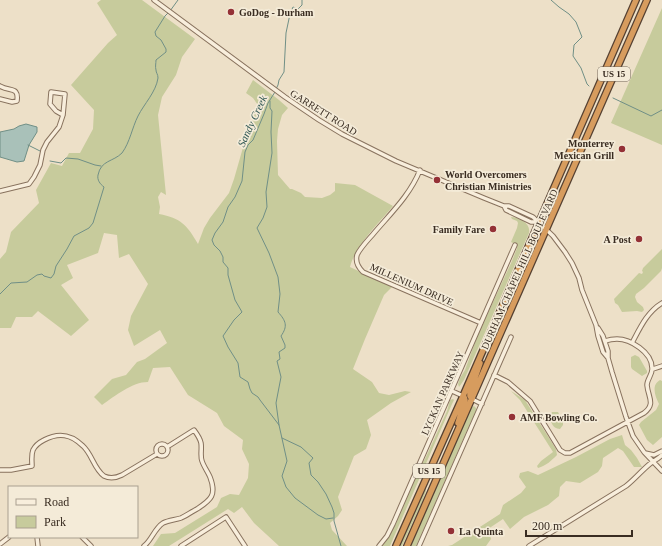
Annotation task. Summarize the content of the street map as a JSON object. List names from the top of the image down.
{
  "streets": {
    "highway": ["US 15", "DURHAM-CHAPEL HILL BOULEVARD"],
    "street": ["GARRETT ROAD", "MILLENIUM DRIVE", "LYCKAN PARKWAY"]
  },
  "crossings": [
    ["GARRETT ROAD", "DURHAM-CHAPEL HILL BOULEVARD"],
    ["GARRETT ROAD", "MILLENIUM DRIVE"],
    ["MILLENIUM DRIVE", "LYCKAN PARKWAY"]
  ],
  "water": ["Sandy Creek"],
  "places": [
    "GoDog - Durham",
    "Monterrey Mexican Grill",
    "World Overcomers Christian Ministries",
    "Family Fare",
    "A Post",
    "AMF Bowling Co.",
    "La Quinta"
  ],
  "legend": ["Road", "Park"],
  "scale_bar": "200 m"
}
